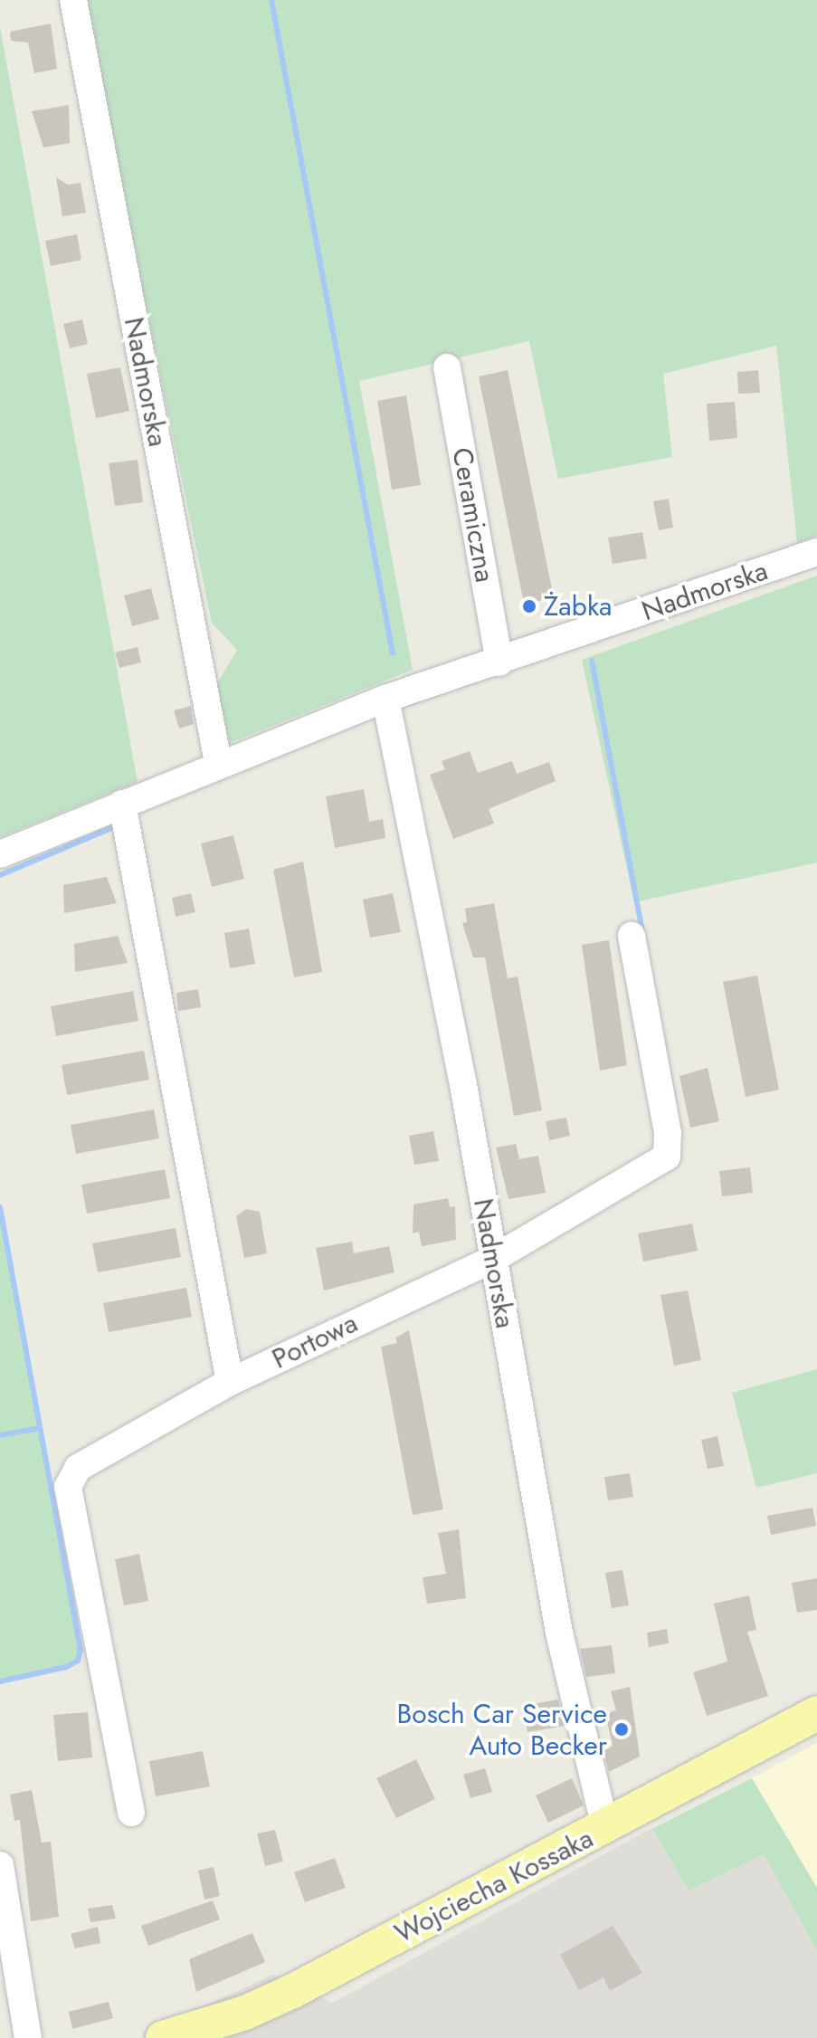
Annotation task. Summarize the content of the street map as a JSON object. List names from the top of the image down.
{
  "streets": {
    "main road": ["Wojciecha Kossaka"],
    "street": ["Nadmorska", "Ceramiczna", "Portowa"]
  },
  "crossings": [
    ["Nadmorska", "Ceramiczna"],
    ["Nadmorska", "Portowa"],
    ["Nadmorska", "Wojciecha Kossaka"]
  ],
  "places": ["Żabka", "Bosch Car Service Auto Becker"]
}
